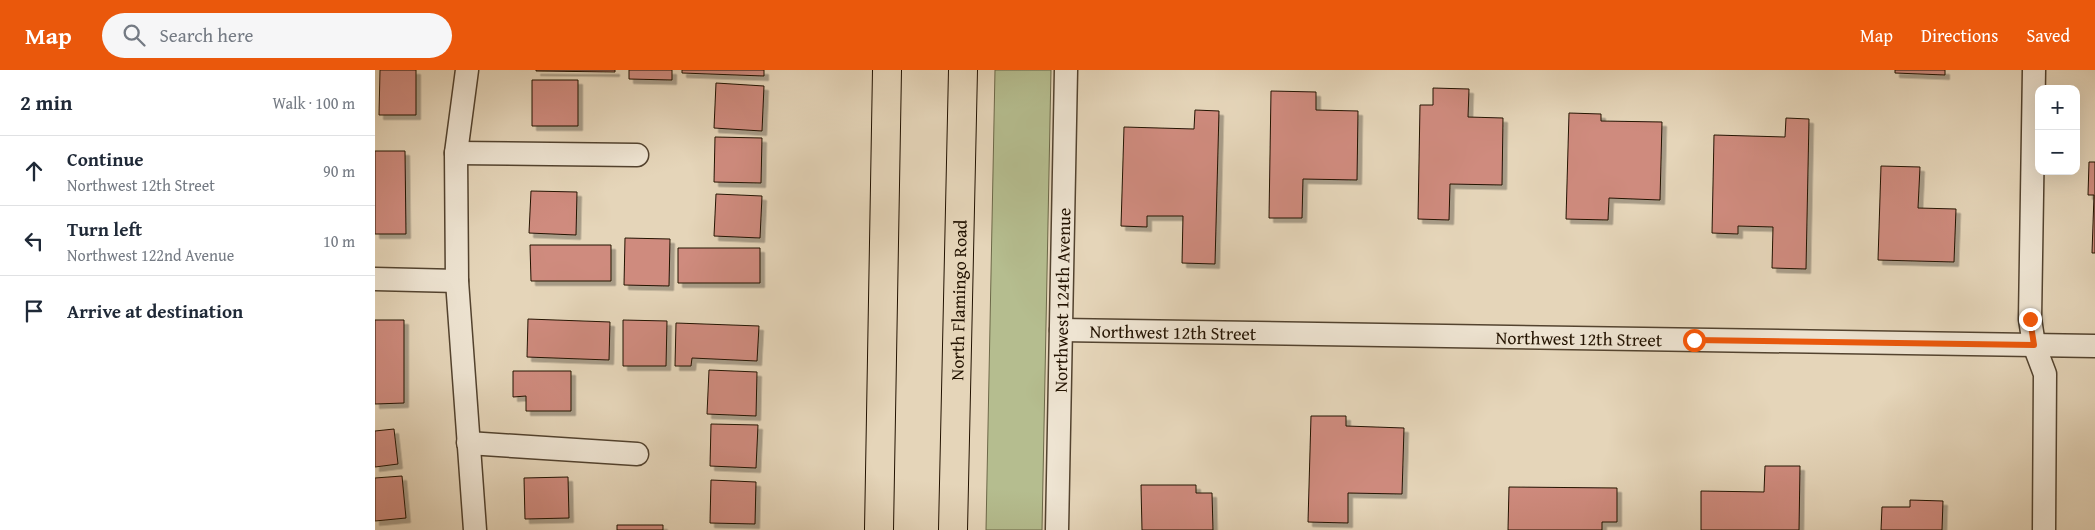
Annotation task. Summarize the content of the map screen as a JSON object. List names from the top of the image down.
{
  "streets": {
    "highway": ["North Flamingo Road"],
    "street": ["Northwest 124th Avenue", "Northwest 12th Street"]
  },
  "crossings": [
    ["Northwest 124th Avenue", "Northwest 12th Street"]
  ],
  "page": {
    "header": "Map",
    "search": "Search here",
    "nav": ["Map", "Directions", "Saved"],
    "heading": ["2 min", "Walk · 100 m"],
    "map_buttons": ["+", "−"],
    "list": [
      ["Continue", "Northwest 12th Street", "90 m"],
      ["Turn left", "Northwest 122nd Avenue", "10 m"],
      "Arrive at destination"
    ]
  }
}
